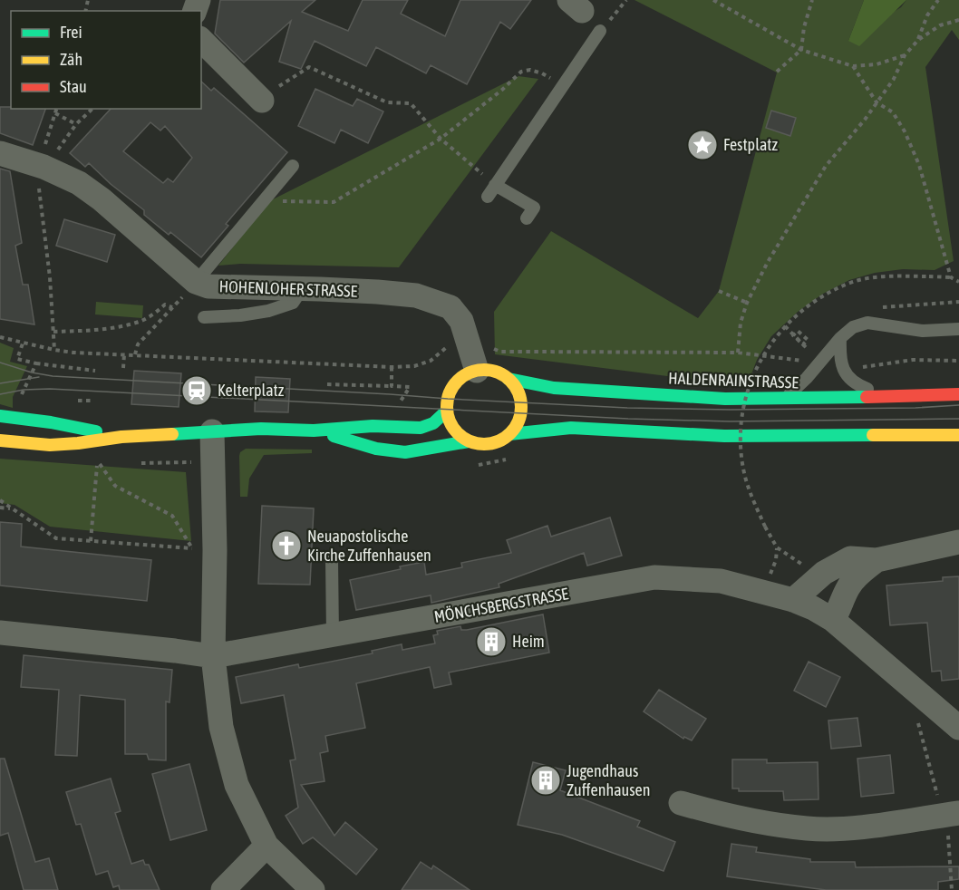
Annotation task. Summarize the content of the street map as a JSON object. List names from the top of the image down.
{
  "streets": {
    "main road": ["HALDENRAINSTRASSE"],
    "street": ["HOHENLOHER STRASSE", "MÖNCHSBERGSTRASSE"]
  },
  "crossings": [
    ["HOHENLOHER STRASSE", "HALDENRAINSTRASSE"]
  ],
  "places": {
    "place": ["Festplatz"],
    "station": ["Kelterplatz"],
    "church": ["Neuapostolische Kirche Zuffenhausen"],
    "building": ["Heim", "Jugendhaus Zuffenhausen"]
  },
  "legend": ["Frei", "Zäh", "Stau"]
}
